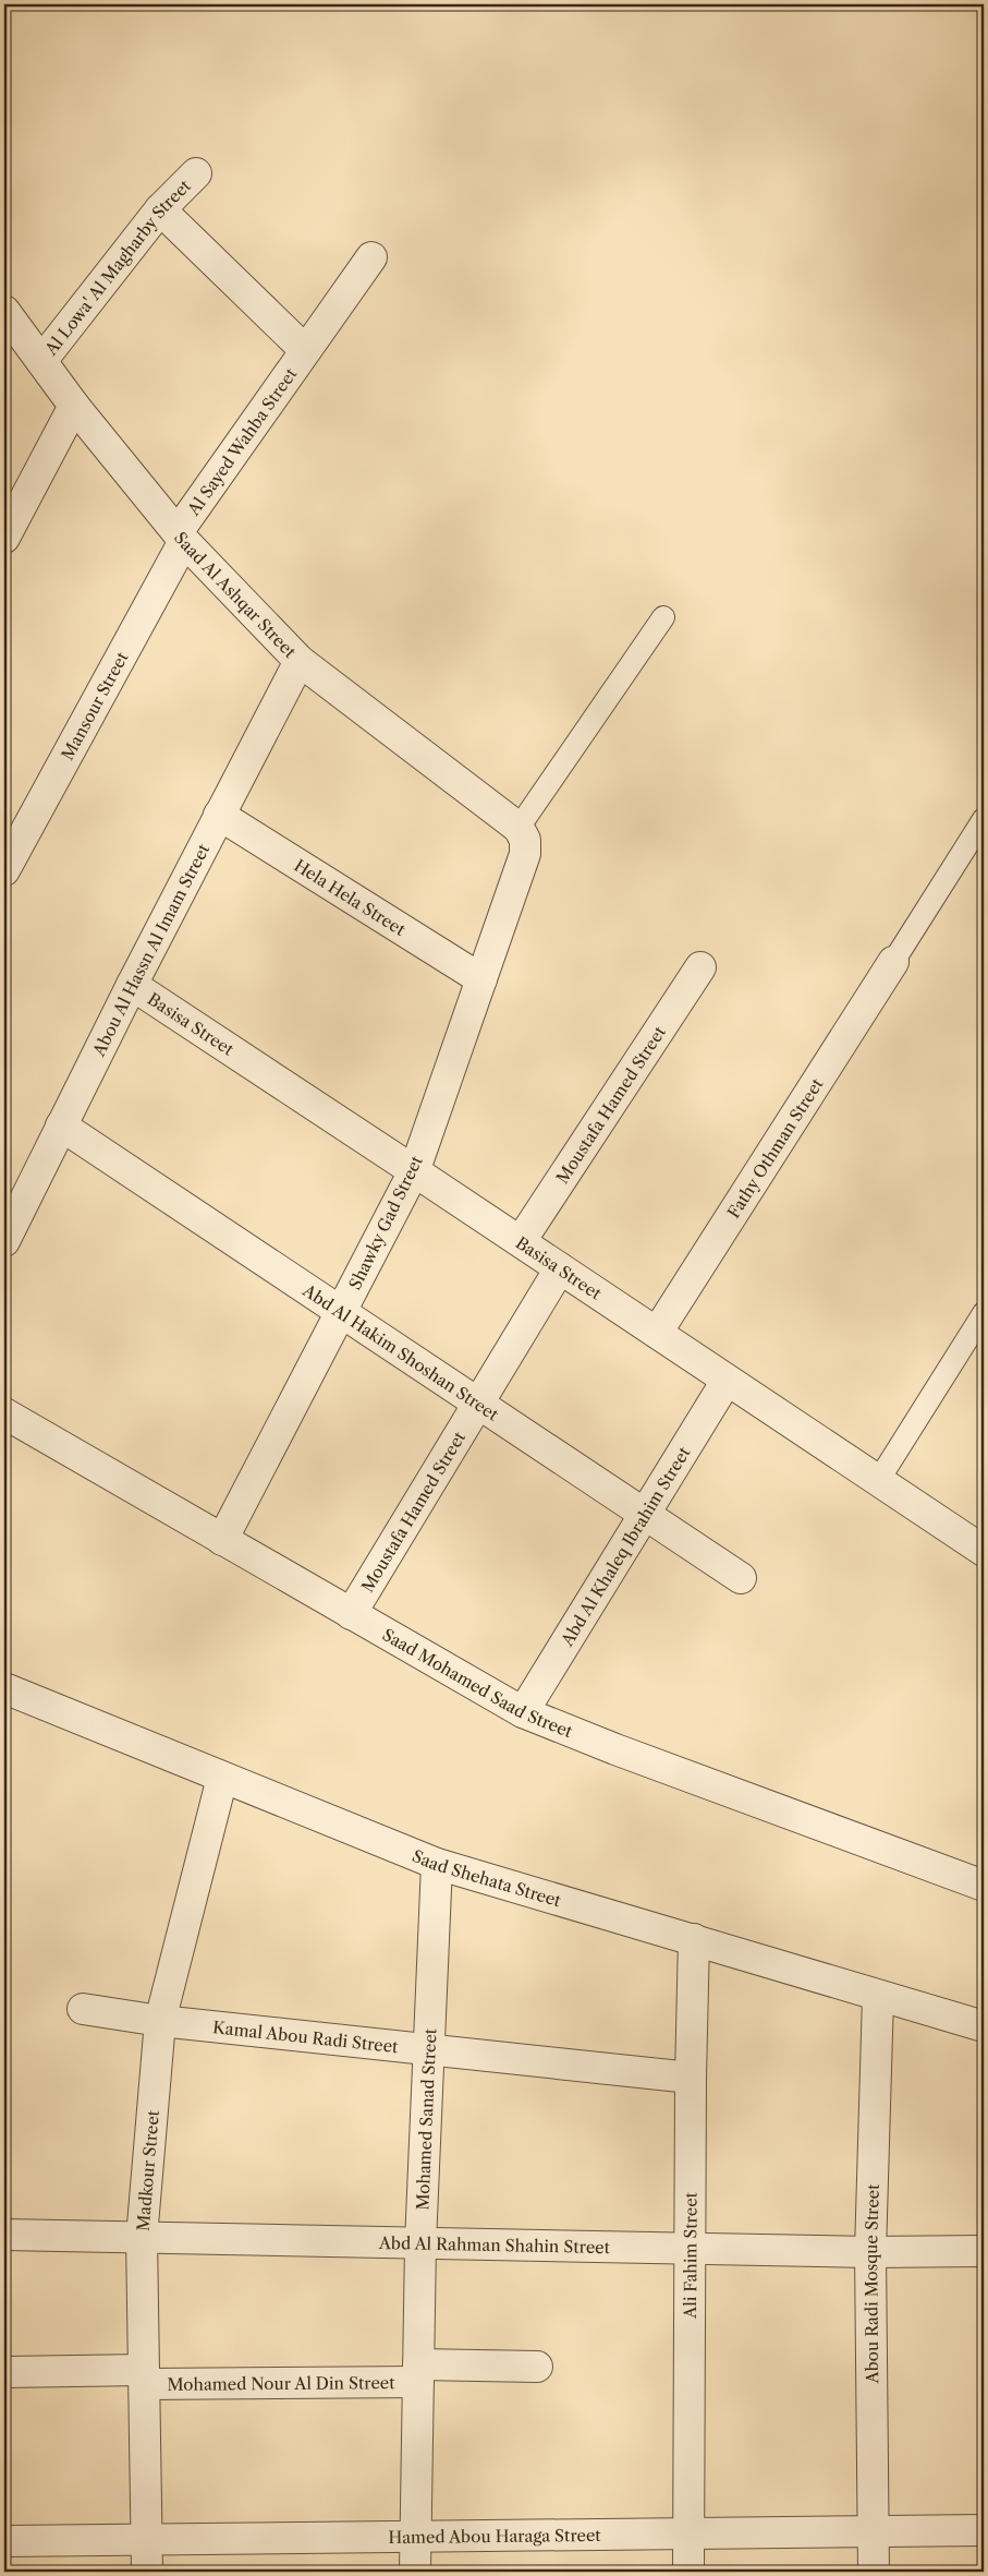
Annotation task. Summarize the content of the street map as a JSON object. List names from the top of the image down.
{
  "streets": {
    "street": [
      "Al Lowa' Al Magharby Street",
      "Al Sayed Wahba Street",
      "Saad Al Ashqar Street",
      "Mansour Street",
      "Hela Hela Street",
      "Abou Al Hassn Al Imam Street",
      "Basisa Street",
      "Moustafa Hamed Street",
      "Fathy Othman Street",
      "Shawky Gad Street",
      "Abd Al Hakim Shoshan Street",
      "Abd Al Khaleq Ibrahim Street",
      "Saad Mohamed Saad Street",
      "Saad Shehata Street",
      "Kamal Abou Radi Street",
      "Mohamed Sanad Street",
      "Madkour Street",
      "Abd Al Rahman Shahin Street",
      "Ali Fahim Street",
      "Abou Radi Mosque Street",
      "Mohamed Nour Al Din Street",
      "Hamed Abou Haraga Street"
    ]
  },
  "crossings": [
    ["Al Lowa' Al Magharby Street", "Al Sayed Wahba Street"],
    ["Al Lowa' Al Magharby Street", "Saad Al Ashqar Street"],
    ["Al Sayed Wahba Street", "Saad Al Ashqar Street"],
    ["Al Sayed Wahba Street", "Mansour Street"],
    ["Saad Al Ashqar Street", "Mansour Street"],
    ["Saad Al Ashqar Street", "Abou Al Hassn Al Imam Street"],
    ["Saad Al Ashqar Street", "Shawky Gad Street"],
    ["Hela Hela Street", "Abou Al Hassn Al Imam Street"],
    ["Hela Hela Street", "Shawky Gad Street"],
    ["Abou Al Hassn Al Imam Street", "Basisa Street"],
    ["Abou Al Hassn Al Imam Street", "Abd Al Hakim Shoshan Street"],
    ["Basisa Street", "Moustafa Hamed Street"],
    ["Basisa Street", "Fathy Othman Street"],
    ["Basisa Street", "Shawky Gad Street"],
    ["Basisa Street", "Abd Al Khaleq Ibrahim Street"],
    ["Moustafa Hamed Street", "Abd Al Hakim Shoshan Street"],
    ["Moustafa Hamed Street", "Saad Mohamed Saad Street"],
    ["Shawky Gad Street", "Abd Al Hakim Shoshan Street"],
    ["Shawky Gad Street", "Saad Mohamed Saad Street"],
    ["Abd Al Hakim Shoshan Street", "Abd Al Khaleq Ibrahim Street"],
    ["Abd Al Khaleq Ibrahim Street", "Saad Mohamed Saad Street"],
    ["Saad Shehata Street", "Mohamed Sanad Street"],
    ["Saad Shehata Street", "Madkour Street"],
    ["Saad Shehata Street", "Ali Fahim Street"],
    ["Saad Shehata Street", "Abou Radi Mosque Street"],
    ["Kamal Abou Radi Street", "Mohamed Sanad Street"],
    ["Kamal Abou Radi Street", "Madkour Street"],
    ["Kamal Abou Radi Street", "Ali Fahim Street"],
    ["Mohamed Sanad Street", "Abd Al Rahman Shahin Street"],
    ["Mohamed Sanad Street", "Mohamed Nour Al Din Street"],
    ["Mohamed Sanad Street", "Hamed Abou Haraga Street"],
    ["Madkour Street", "Abd Al Rahman Shahin Street"],
    ["Madkour Street", "Mohamed Nour Al Din Street"],
    ["Madkour Street", "Hamed Abou Haraga Street"],
    ["Abd Al Rahman Shahin Street", "Ali Fahim Street"],
    ["Abd Al Rahman Shahin Street", "Abou Radi Mosque Street"],
    ["Ali Fahim Street", "Hamed Abou Haraga Street"],
    ["Abou Radi Mosque Street", "Hamed Abou Haraga Street"]
  ]
}
